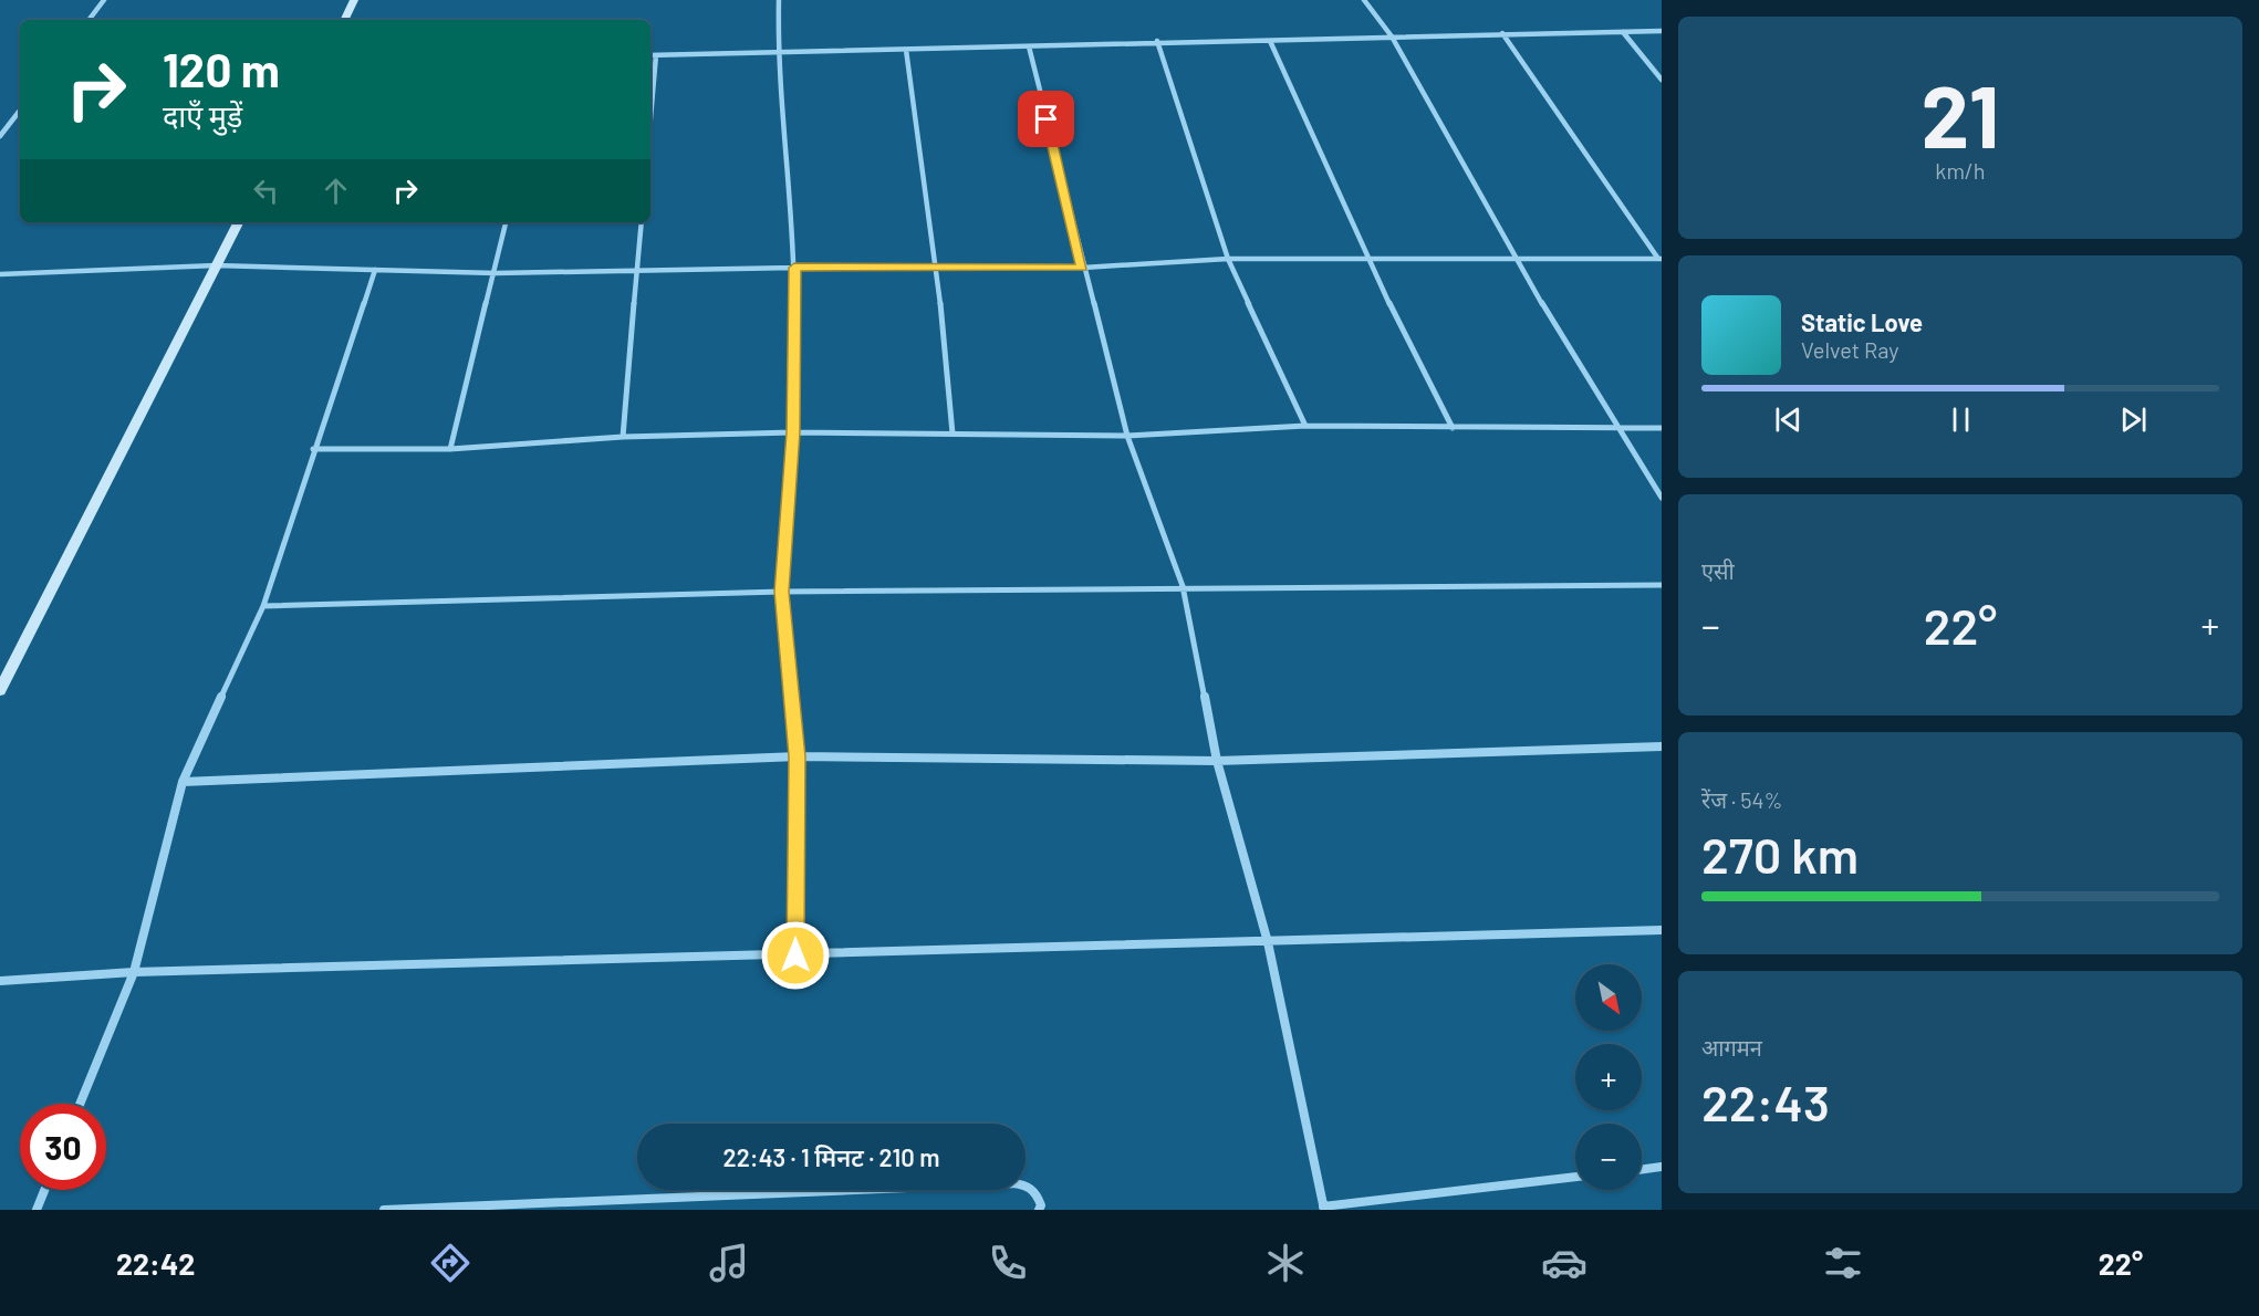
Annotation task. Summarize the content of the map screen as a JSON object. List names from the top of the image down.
{
  "north": "bottom right",
  "page": {
    "tile": [
      ["21", "km/h"],
      "एसी",
      ["रेंज · 54%", "270 km"],
      ["आगमन", "22:43"]
    ],
    "turn": ["120 m", "दाएँ मुड़ें"],
    "song": ["Static Love", "Velvet Ray"],
    "heat": ["−", "22°", "+"],
    "map_buttons": ["+", "−"],
    "limit": "30",
    "trip": "22:43 · 1 मिनट · 210 m",
    "tabs": ["22:42", "22°"]
  }
}
